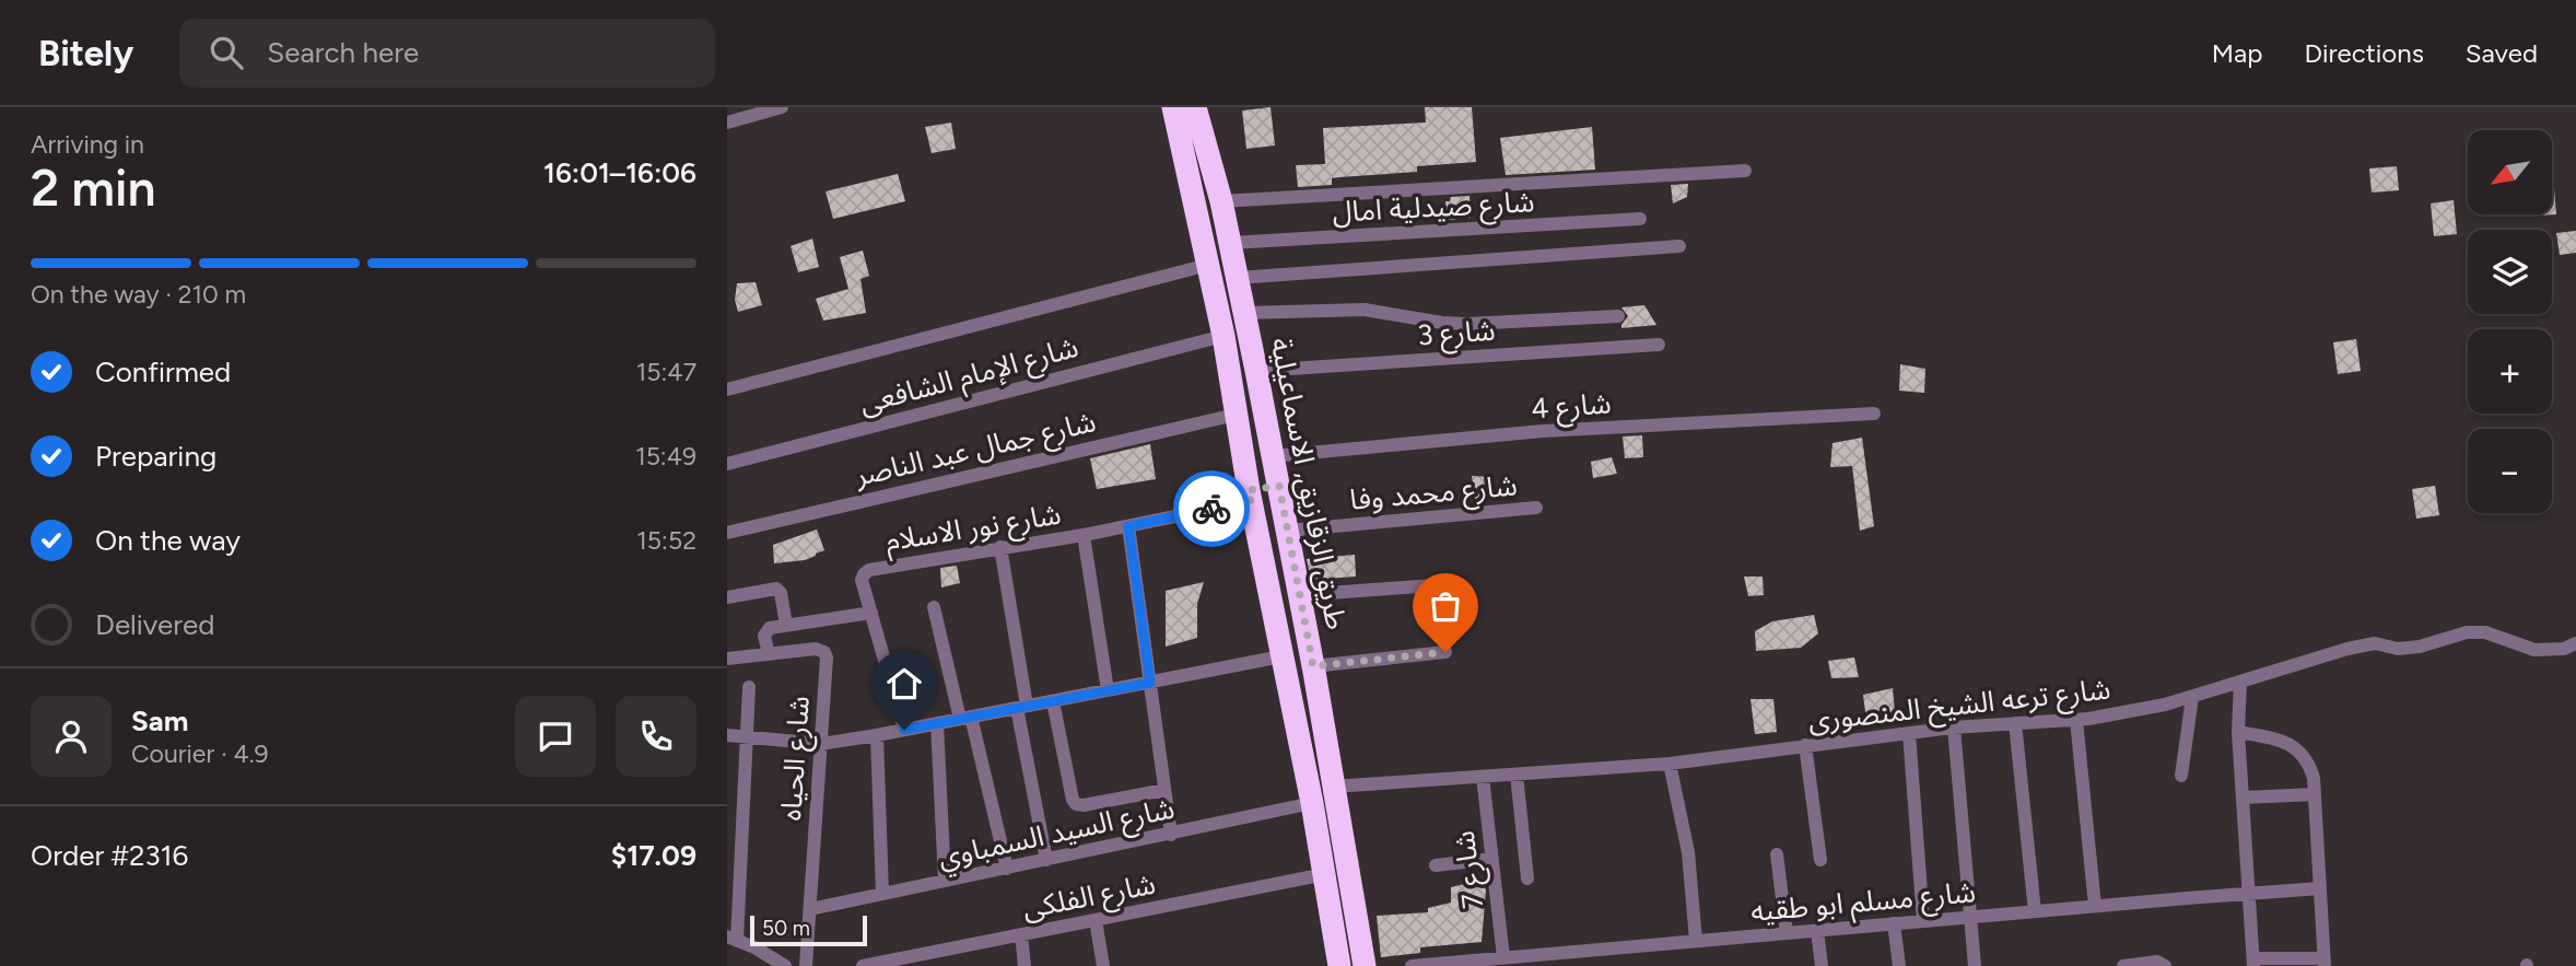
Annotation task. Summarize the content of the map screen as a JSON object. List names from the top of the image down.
{
  "streets": {
    "highway": ["طريق الزقازيق, الاسماعيلية"],
    "street": [
      "شارع صيدلية امال",
      "شارع 3",
      "شارع الإمام الشافعى",
      "شارع 4",
      "شارع جمال عبد الناصر",
      "شارع محمد وفا",
      "شارع نور الاسلام",
      "شارع ترعه الشيخ المنصورى",
      "شارع الحياه",
      "شارع السيد السمباوي",
      "شارع 7",
      "شارع الفلكى",
      "شارع مسلم ابو طقيه"
    ]
  },
  "crossings": [
    ["شارع صيدلية امال", "طريق الزقازيق, الاسماعيلية"],
    ["شارع 3", "طريق الزقازيق, الاسماعيلية"],
    ["شارع الإمام الشافعى", "طريق الزقازيق, الاسماعيلية"],
    ["شارع 4", "طريق الزقازيق, الاسماعيلية"],
    ["شارع جمال عبد الناصر", "طريق الزقازيق, الاسماعيلية"],
    ["طريق الزقازيق, الاسماعيلية", "شارع محمد وفا"],
    ["طريق الزقازيق, الاسماعيلية", "شارع نور الاسلام"],
    ["طريق الزقازيق, الاسماعيلية", "شارع ترعه الشيخ المنصورى"],
    ["طريق الزقازيق, الاسماعيلية", "شارع السيد السمباوي"],
    ["طريق الزقازيق, الاسماعيلية", "شارع الفلكى"],
    ["شارع ترعه الشيخ المنصورى", "شارع 7"],
    ["شارع الحياه", "شارع السيد السمباوي"],
    ["شارع 7", "شارع مسلم ابو طقيه"]
  ],
  "scale_bar": "50 m",
  "north": "bottom left",
  "page": {
    "header": "Bitely",
    "search": "Search here",
    "nav": ["Map", "Directions", "Saved"],
    "heading": ["2 min", "Arriving in", "16:01–16:06"],
    "panel": [
      "Sam",
      "Courier · 4.9",
      "Order #2316",
      "$17.09"
    ],
    "map_buttons": ["+", "−"],
    "bar": "On the way · 210 m",
    "list": [
      ["Confirmed", "15:47"],
      ["Preparing", "15:49"],
      ["On the way", "15:52"],
      "Delivered"
    ],
    "scale": "50 m"
  }
}
